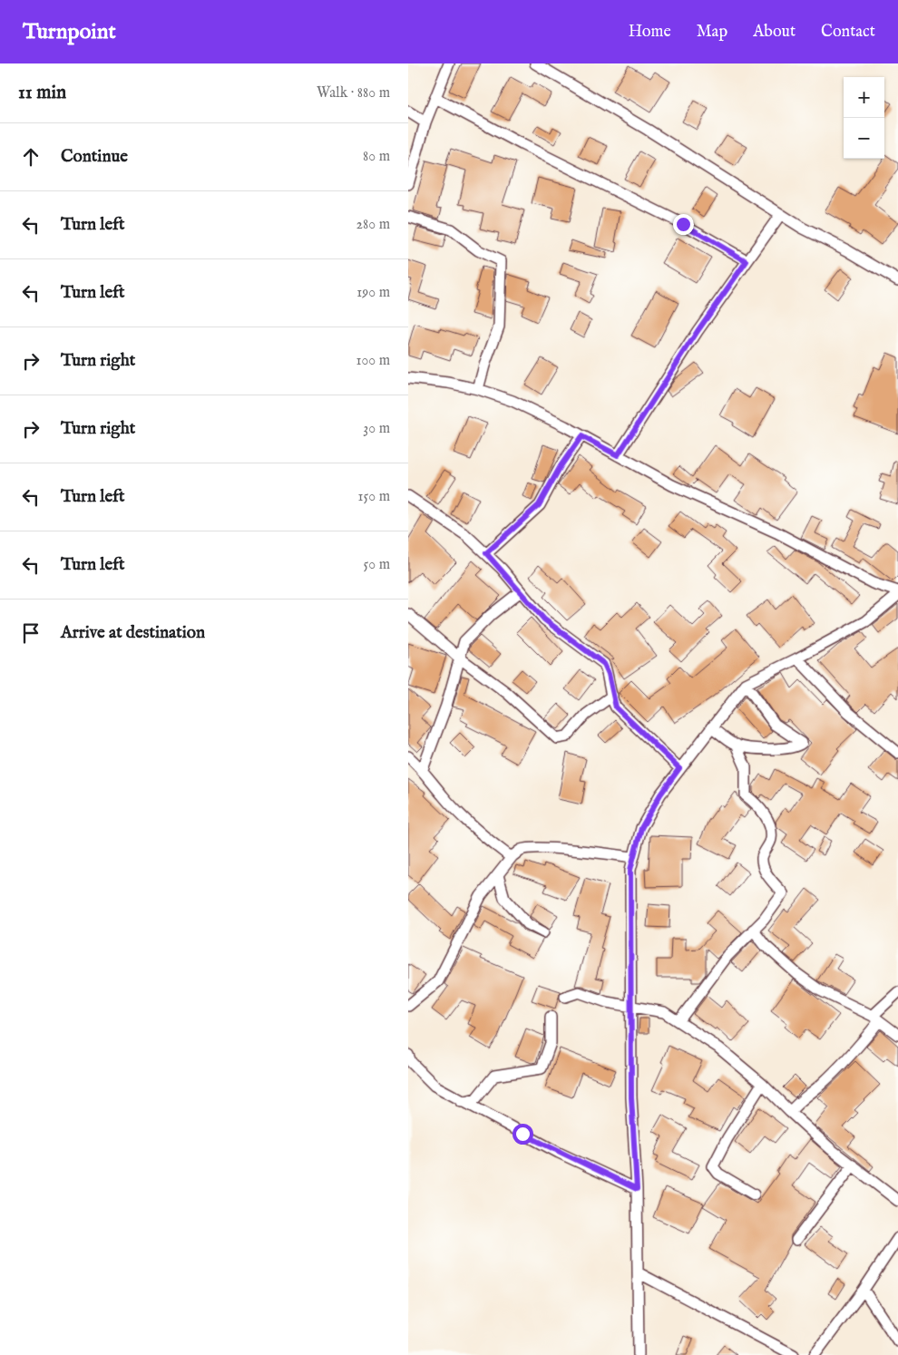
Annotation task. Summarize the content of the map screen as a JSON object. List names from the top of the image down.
{
  "page": {
    "header": "Turnpoint",
    "nav": [
      "Home",
      "Map",
      "About",
      "Contact"
    ],
    "heading": ["11 min", "Walk · 880 m"],
    "map_buttons": ["+", "−"],
    "list": [
      ["Continue", "80 m"],
      ["Turn left", "280 m"],
      ["Turn left", "190 m"],
      ["Turn right", "100 m"],
      ["Turn right", "30 m"],
      ["Turn left", "150 m"],
      ["Turn left", "50 m"],
      "Arrive at destination"
    ]
  }
}
